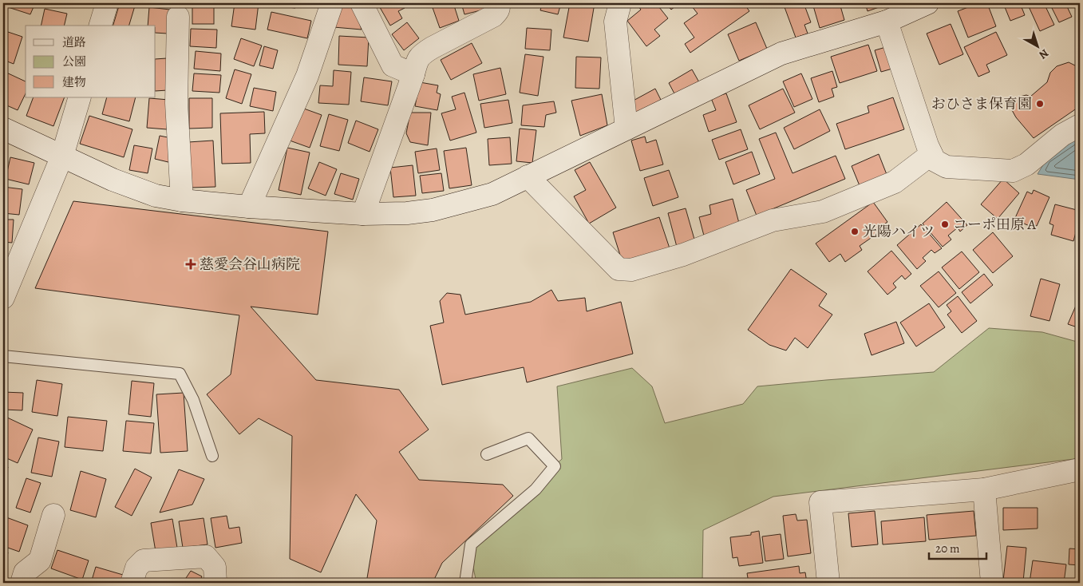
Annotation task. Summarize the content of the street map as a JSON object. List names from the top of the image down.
{
  "places": {
    "other": ["おひさま保育園", "コーポ田原 A", "光陽ハイツ"],
    "health": ["慈愛会谷山病院"]
  },
  "legend": ["道路", "公園", "建物"],
  "scale_bar": "20 m",
  "north": "bottom right"
}
